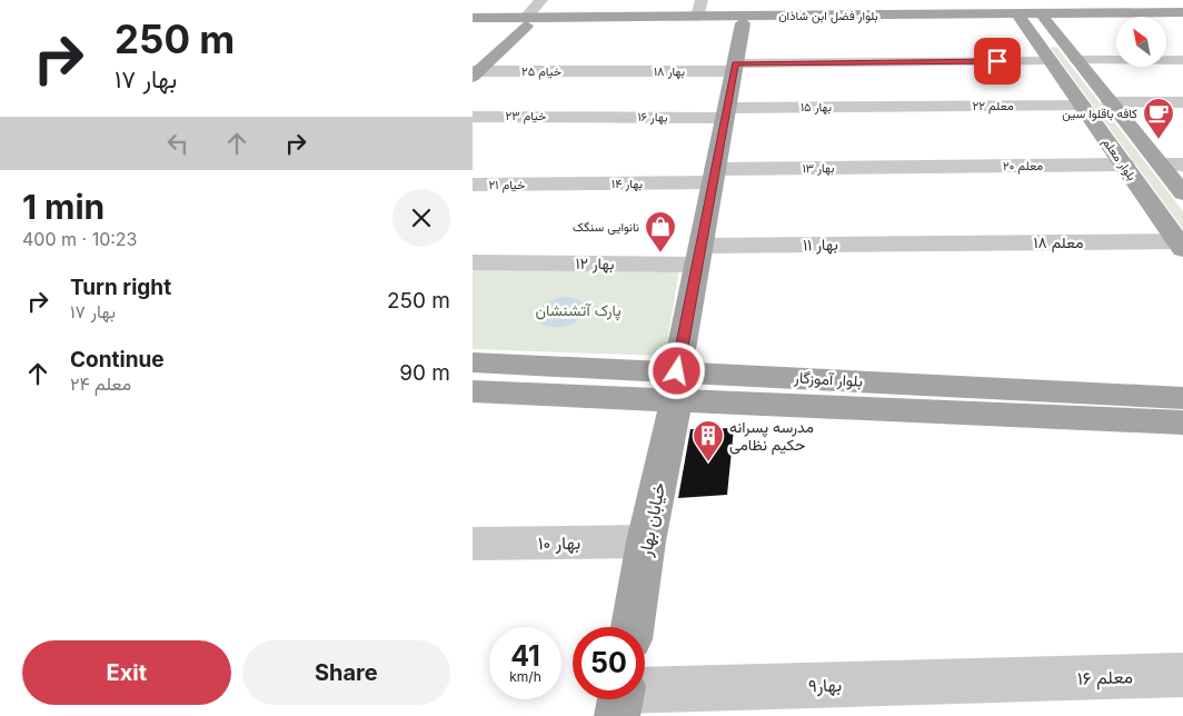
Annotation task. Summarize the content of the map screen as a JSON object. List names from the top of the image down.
{
  "streets": {
    "main road": [
      "بلوار فضل ابن شاذان",
      "بلوار معلم",
      "بلوار آموزگار",
      "خیابان بهار"
    ],
    "street": [
      "خیام ۲۵",
      "بهار ۱۸",
      "معلم ۲۲",
      "بهار ۱۵",
      "خیام ۲۳",
      "بهار ۱۶",
      "معلم ۲۰",
      "بهار ۱۳",
      "بهار ۱۴",
      "خیام ۲۱",
      "معلم ۱۸",
      "بهار ۱۱",
      "بهار ۱۲",
      "بهار ۱۰",
      "معلم ۱۶",
      "بهار۹"
    ]
  },
  "crossings": [
    ["بلوار فضل ابن شاذان", "بلوار معلم"],
    ["بلوار فضل ابن شاذان", "خیابان بهار"],
    ["خیام ۲۵", "بهار ۱۸"],
    ["بهار ۱۸", "بلوار معلم"],
    ["بهار ۱۸", "خیابان بهار"],
    ["معلم ۲۲", "بهار ۱۵"],
    ["معلم ۲۲", "بلوار معلم"],
    ["بهار ۱۵", "بهار ۱۶"],
    ["بهار ۱۵", "خیابان بهار"],
    ["خیام ۲۳", "بهار ۱۶"],
    ["بهار ۱۶", "خیابان بهار"],
    ["بلوار معلم", "معلم ۲۰"],
    ["بلوار معلم", "معلم ۱۸"],
    ["معلم ۲۰", "بهار ۱۳"],
    ["بهار ۱۳", "بهار ۱۴"],
    ["بهار ۱۳", "خیابان بهار"],
    ["بهار ۱۴", "خیام ۲۱"],
    ["بهار ۱۴", "خیابان بهار"],
    ["معلم ۱۸", "بهار ۱۱"],
    ["بهار ۱۱", "بهار ۱۲"],
    ["بهار ۱۱", "خیابان بهار"],
    ["بهار ۱۲", "خیابان بهار"],
    ["بلوار آموزگار", "خیابان بهار"],
    ["خیابان بهار", "بهار ۱۰"],
    ["معلم ۱۶", "بهار۹"]
  ],
  "parks": ["پارک آتشنشان"],
  "places": {
    "cafe": ["کافه باقلوا سین"],
    "shop": ["نانوایی سنگک"],
    "building": ["مدرسه پسرانه حکیم نظامی"]
  },
  "north": "top left",
  "page": {
    "turn": ["250 m", "بهار ۱۷"],
    "heading": ["1 min", "400 m · 10:23"],
    "list": [
      {
        "name": "Turn right",
        "note": "بهار ۱۷",
        "value": "250 m"
      },
      {
        "name": "Continue",
        "note": "معلم ۲۴",
        "value": "90 m"
      }
    ],
    "speed": "41 km/h",
    "limit": "50",
    "buttons": ["Exit", "Share"]
  }
}
